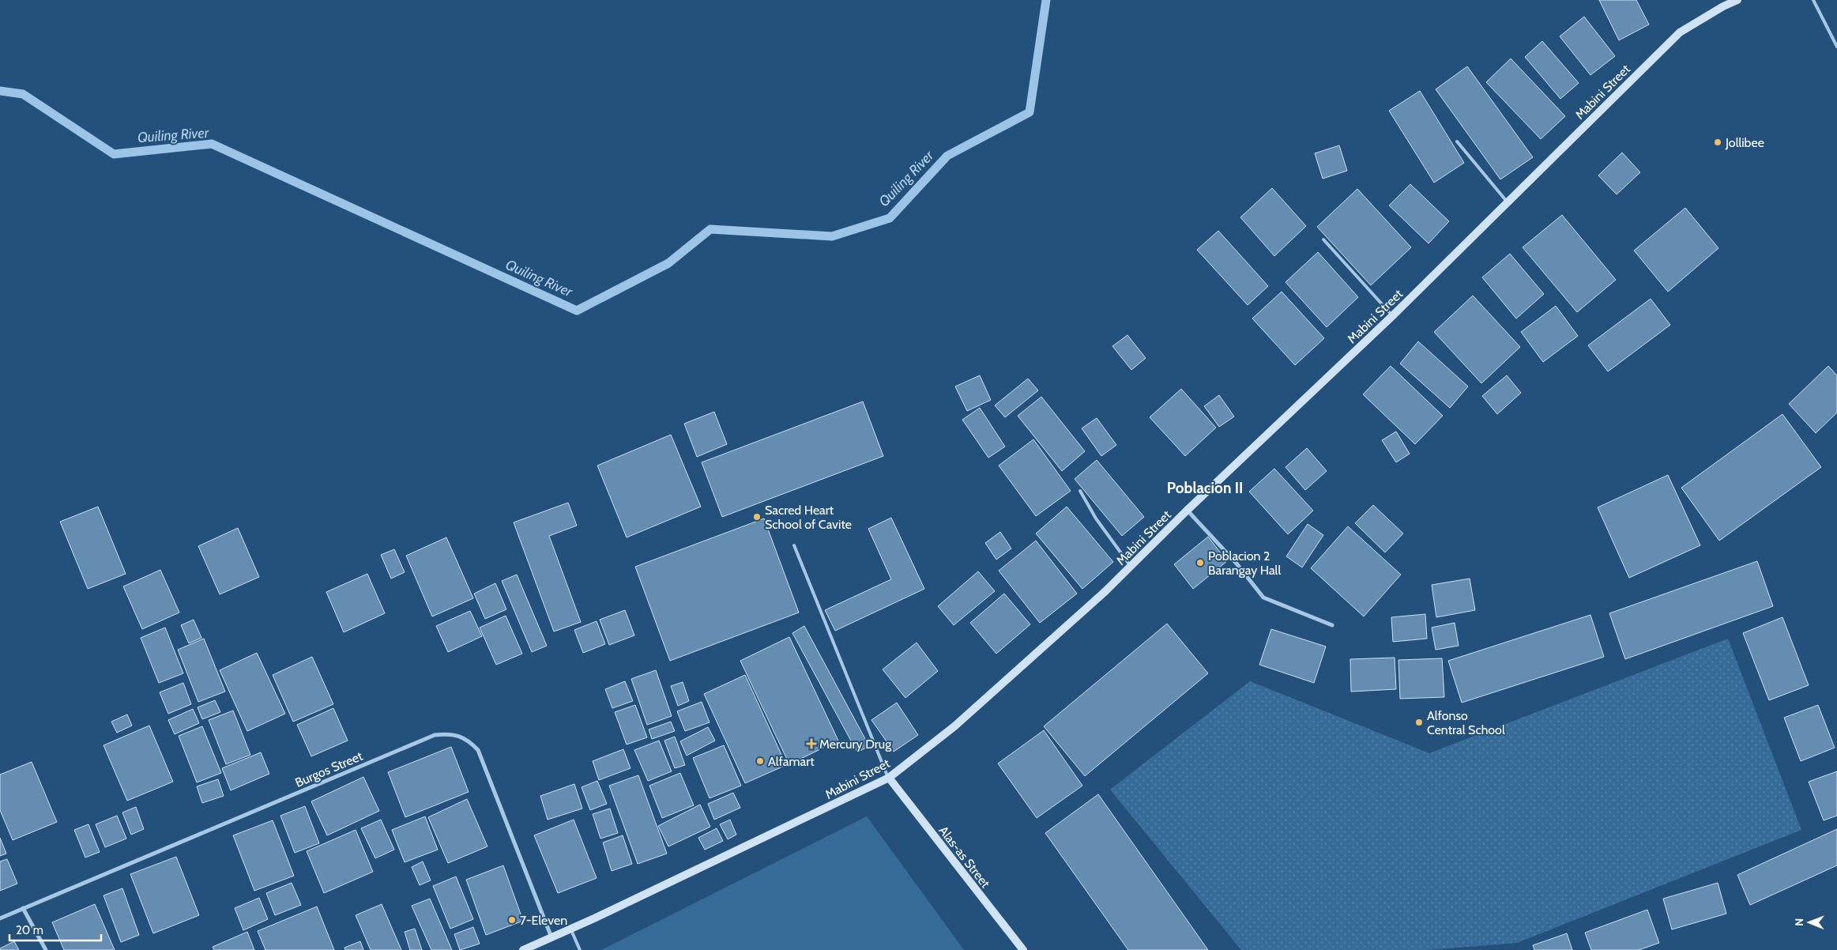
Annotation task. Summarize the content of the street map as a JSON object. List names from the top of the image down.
{
  "streets": {
    "main road": ["Mabini Street", "Alas-as Street"],
    "street": ["Burgos Street"]
  },
  "crossings": [
    ["Mabini Street", "Burgos Street"],
    ["Mabini Street", "Alas-as Street"]
  ],
  "districts": ["Poblacion II"],
  "water": ["Quiling River"],
  "places": {
    "other": [
      "Jollibee",
      "Sacred Heart School of Cavite",
      "Poblacion 2 Barangay Hall",
      "Alfonso Central School",
      "Alfamart",
      "7-Eleven"
    ],
    "health": ["Mercury Drug"]
  },
  "scale_bar": "20 m",
  "north": "left"
}
